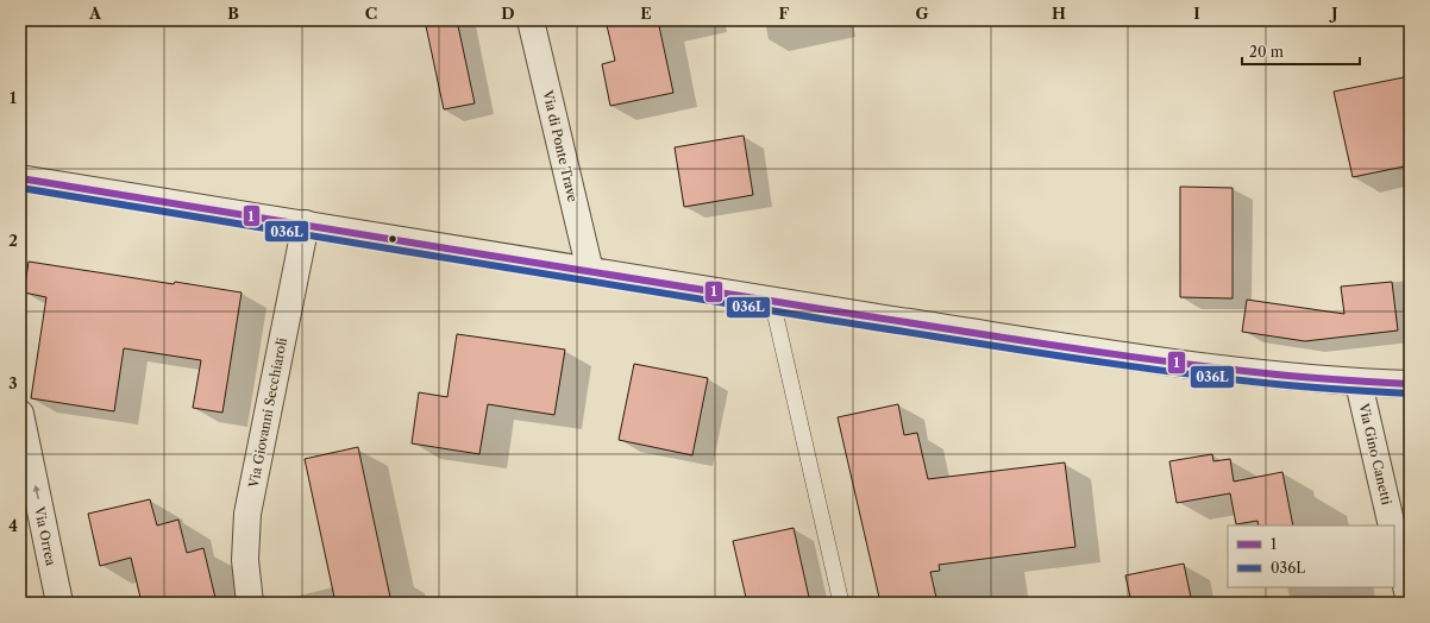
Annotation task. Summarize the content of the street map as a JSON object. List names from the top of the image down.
{
  "streets": {
    "street": [
      "Via di Ponte Trave",
      "Via Giovanni Secchiaroli",
      "Via Gino Canetti",
      "Via Orrea"
    ]
  },
  "one_way": ["Via Orrea"],
  "lines": ["transit line 1", "transit line 036L"],
  "legend": ["1", "036L"],
  "scale_bar": "20 m",
  "grid": {
    "columns": [
      "A",
      "B",
      "C",
      "D",
      "E",
      "F",
      "G",
      "H",
      "I",
      "J"
    ],
    "rows": [
      "1",
      "2",
      "3",
      "4"
    ]
  }
}
